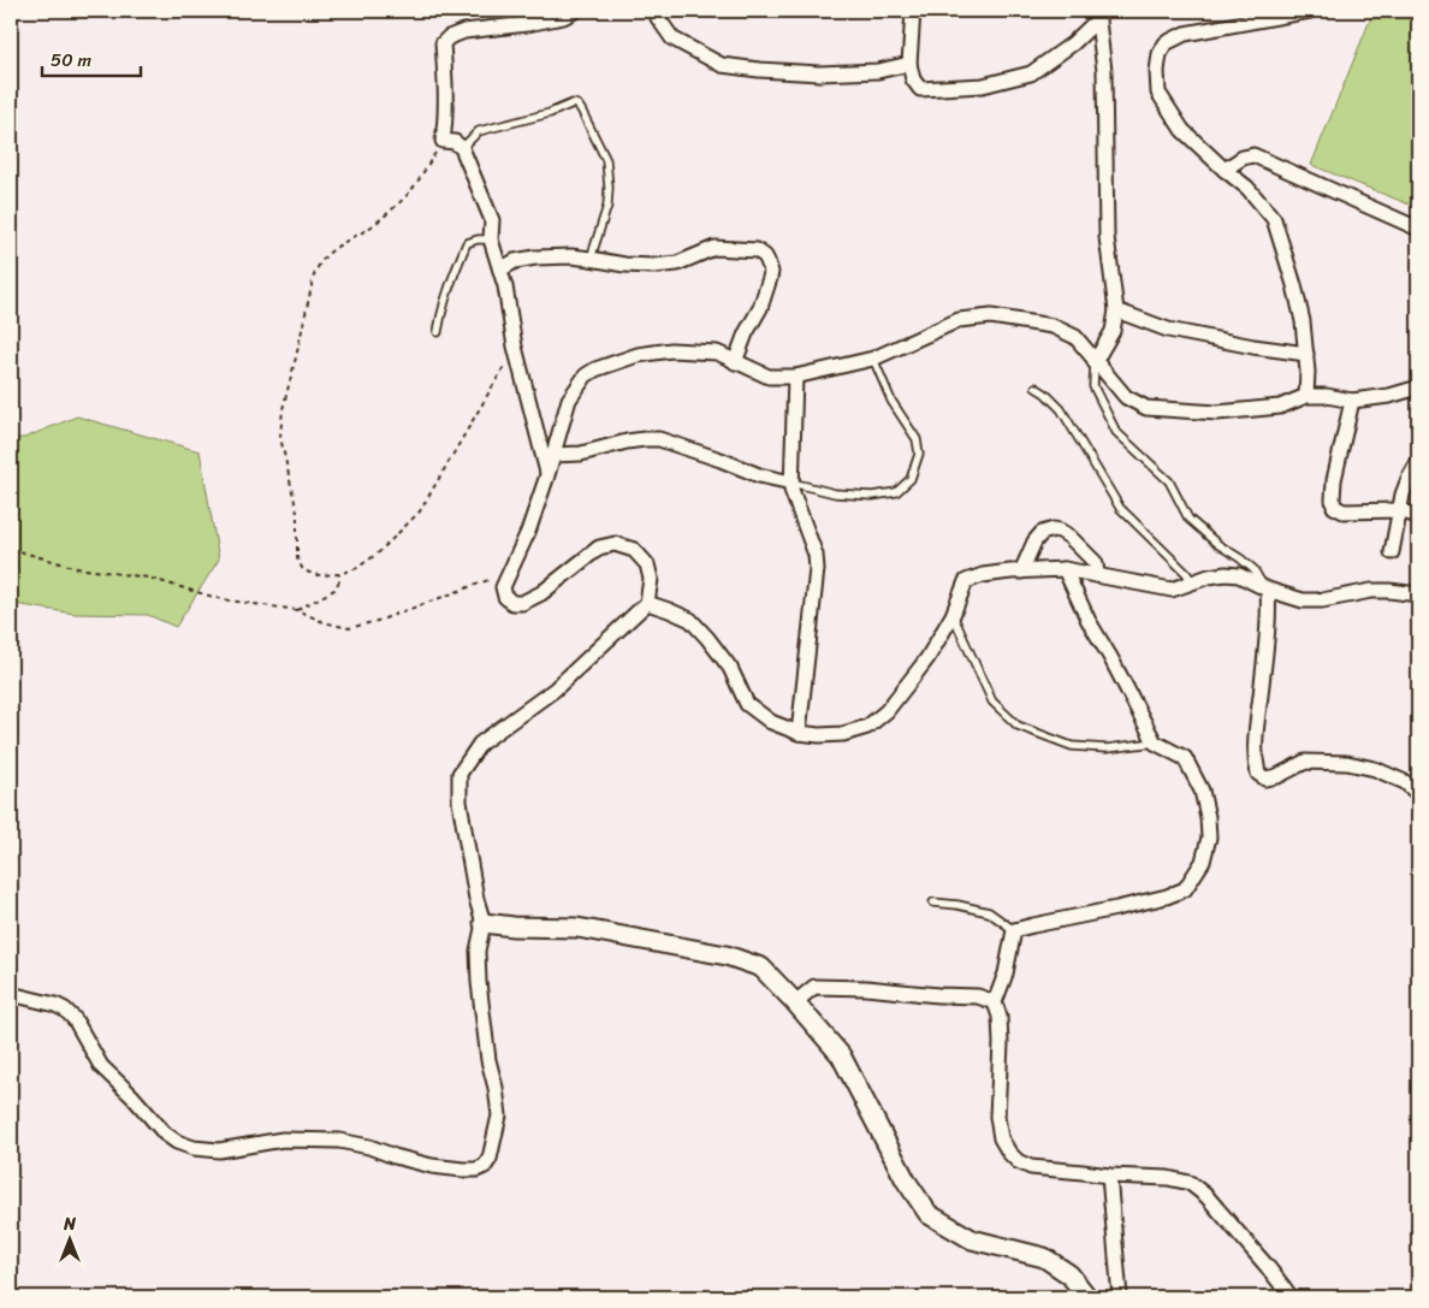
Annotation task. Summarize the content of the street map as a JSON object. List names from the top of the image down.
{
  "scale_bar": "50 m",
  "north": "top"
}
